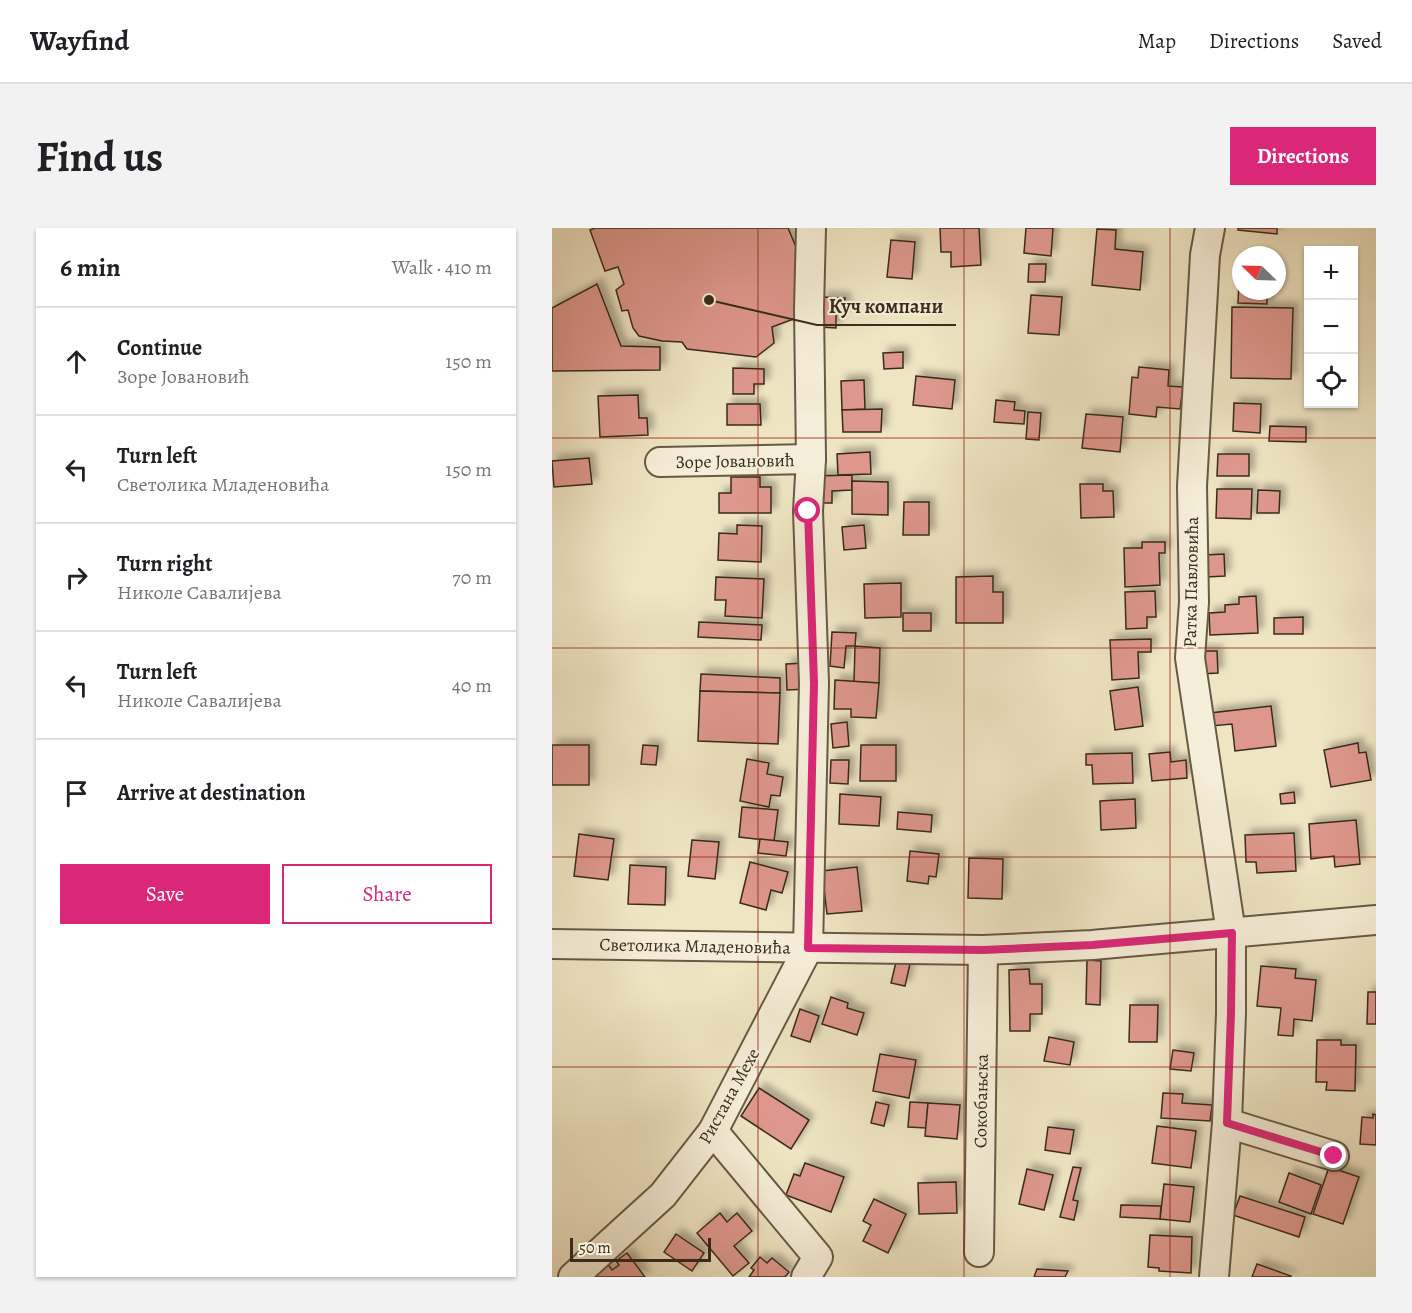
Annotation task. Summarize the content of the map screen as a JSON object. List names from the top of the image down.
{
  "streets": {
    "street": [
      "Зоре Јовановић",
      "Ратка Павловића",
      "Светолика Младеновића",
      "Ристана Мехе",
      "Сокобањска"
    ]
  },
  "crossings": [
    ["Зоре Јовановић", "Светолика Младеновића"],
    ["Зоре Јовановић", "Ристана Мехе"],
    ["Ратка Павловића", "Светолика Младеновића"],
    ["Светолика Младеновића", "Ристана Мехе"],
    ["Светолика Младеновића", "Сокобањска"]
  ],
  "places": ["Куч компани"],
  "scale_bar": "50 m",
  "north": "top left",
  "page": {
    "header": "Wayfind",
    "nav": ["Map", "Directions", "Saved"],
    "buttons": [
      "Directions",
      ["Save", "Share"]
    ],
    "title": "Find us",
    "heading": ["6 min", "Walk · 410 m"],
    "map_buttons": ["+", "−"],
    "list": [
      ["Continue", "Зоре Јовановић", "150 m"],
      ["Turn left", "Светолика Младеновића", "150 m"],
      ["Turn right", "Николе Савалијева", "70 m"],
      ["Turn left", "Николе Савалијева", "40 m"],
      "Arrive at destination"
    ],
    "scale": "50 m"
  }
}
